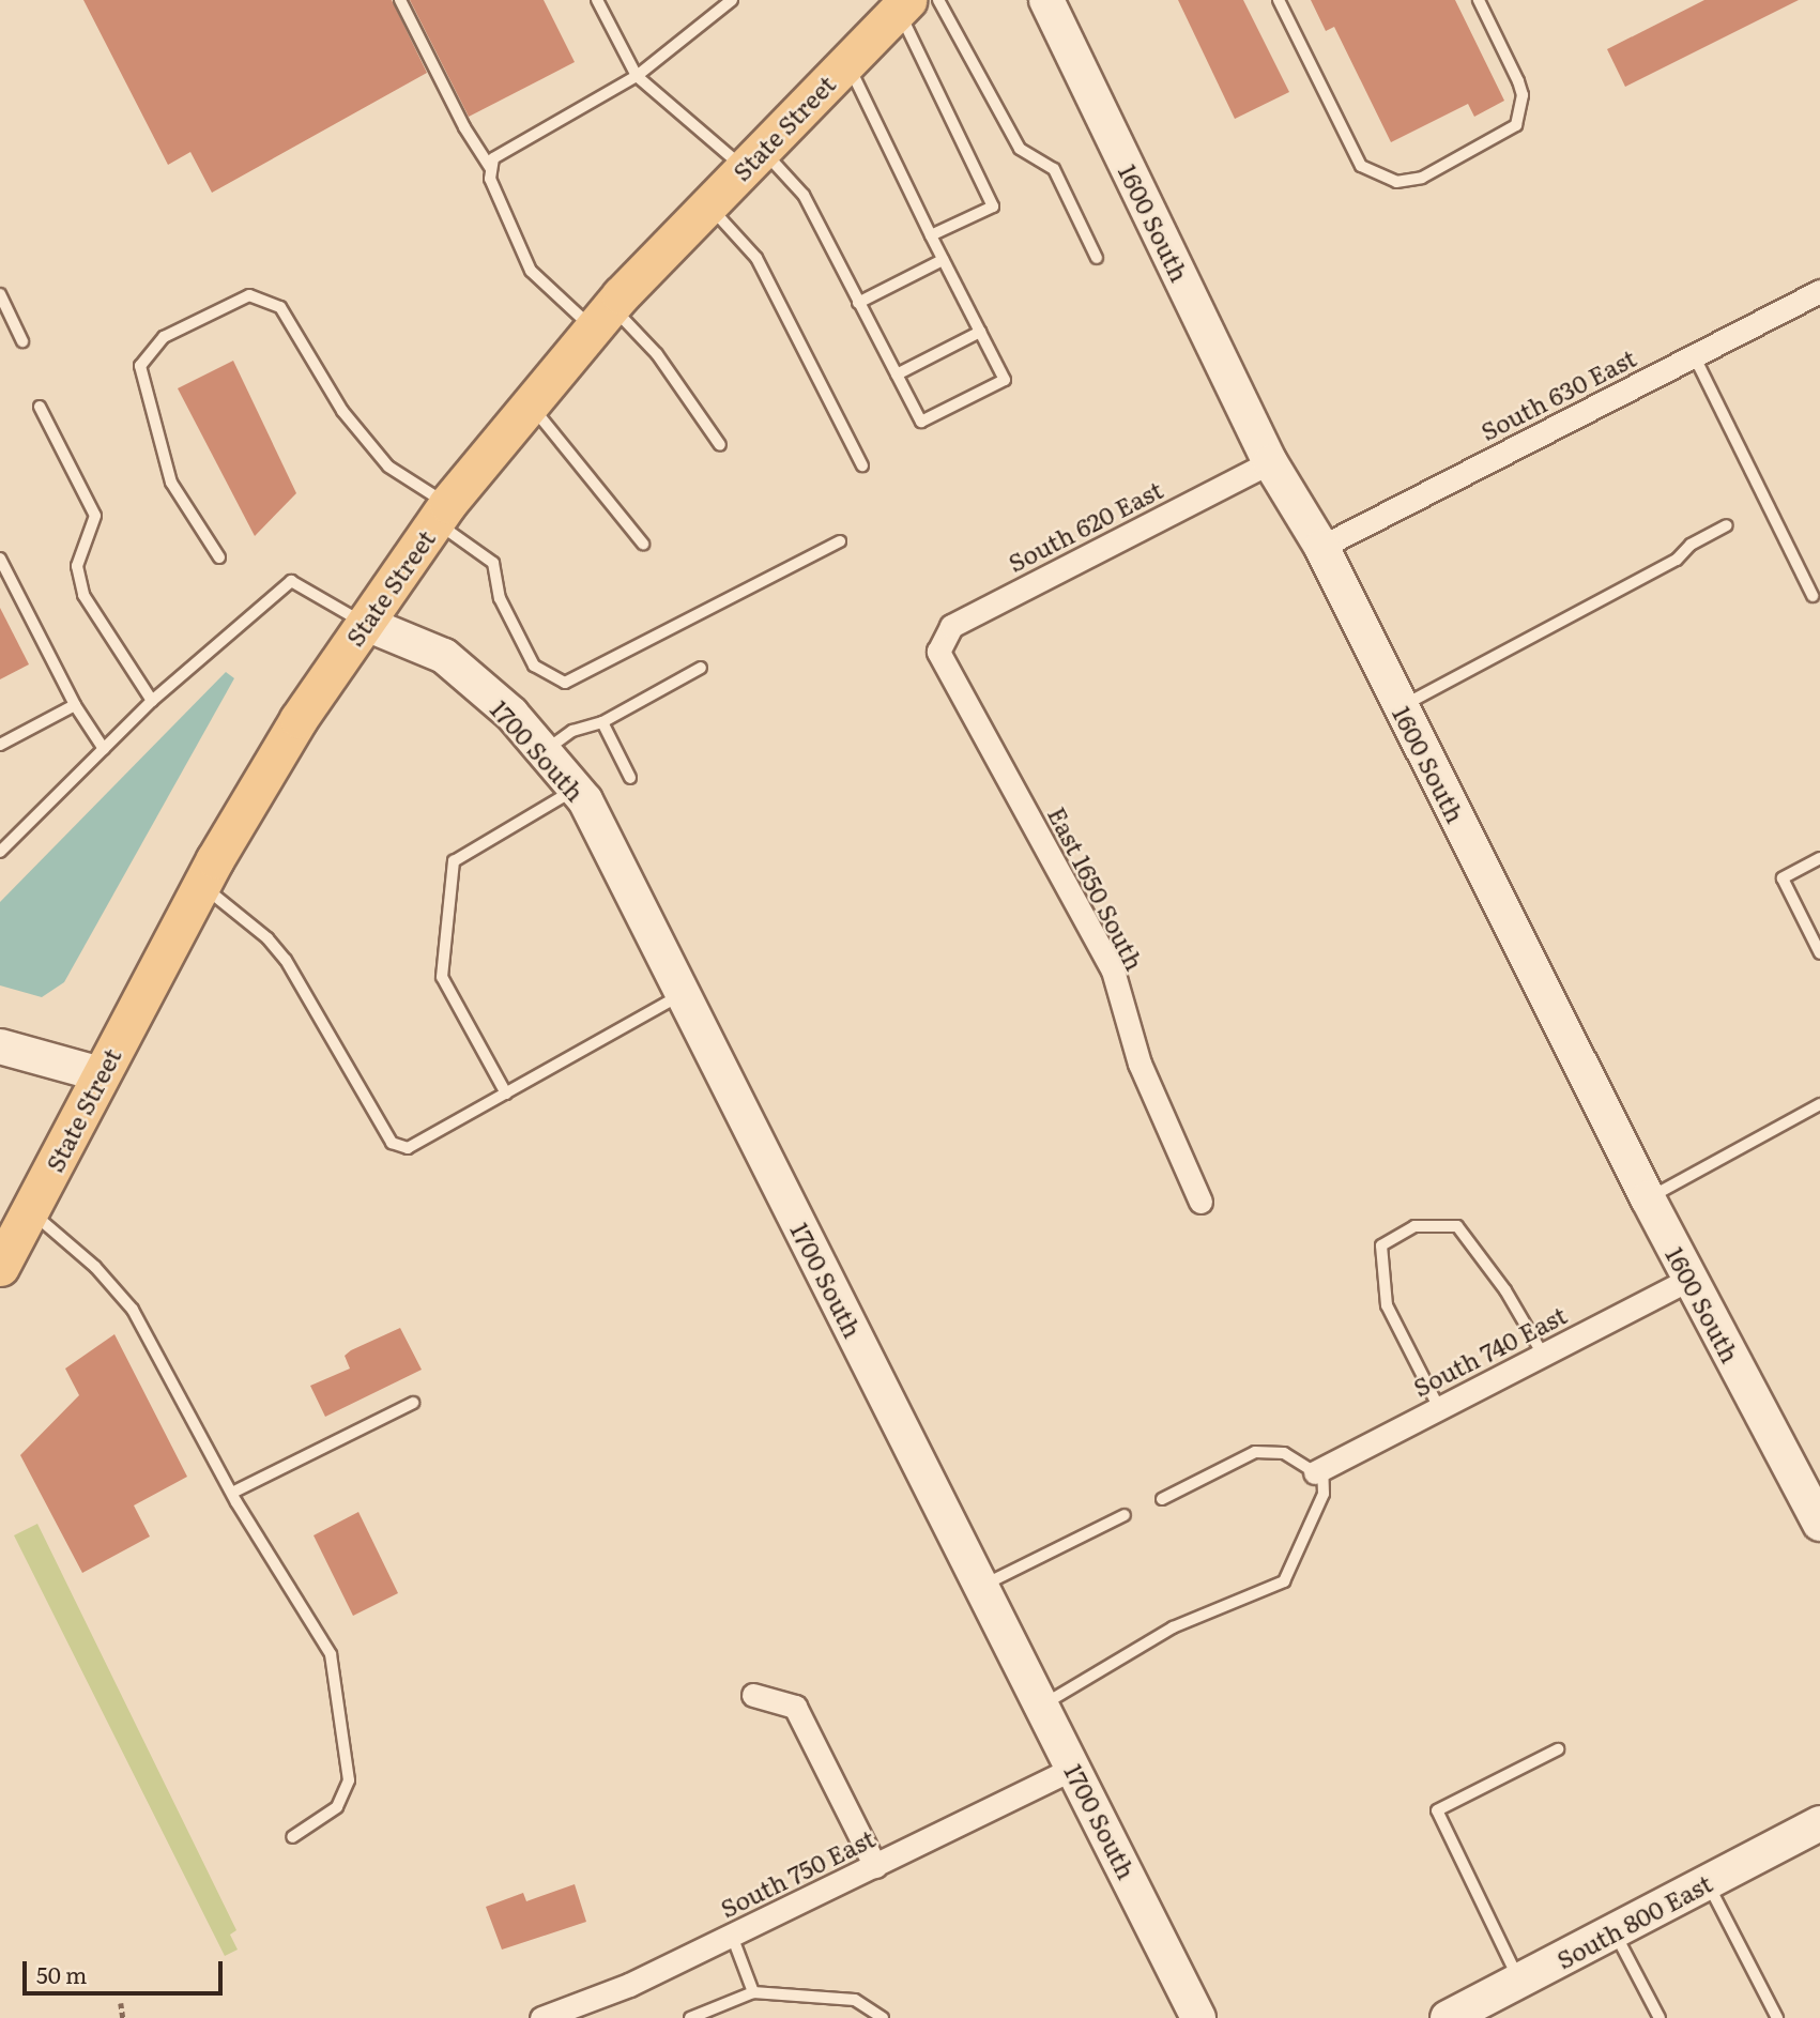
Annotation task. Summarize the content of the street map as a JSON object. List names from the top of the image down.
{
  "streets": {
    "main road": ["State Street"],
    "street": [
      "1600 South",
      "South 630 East",
      "South 620 East",
      "1700 South",
      "East 1650 South",
      "South 740 East",
      "South 750 East",
      "South 800 East"
    ]
  },
  "crossings": [
    ["State Street", "1700 South"],
    ["1600 South", "South 630 East"],
    ["1600 South", "South 620 East"],
    ["1600 South", "South 740 East"],
    ["South 620 East", "East 1650 South"],
    ["1700 South", "South 750 East"]
  ],
  "scale_bar": "50 m"
}
